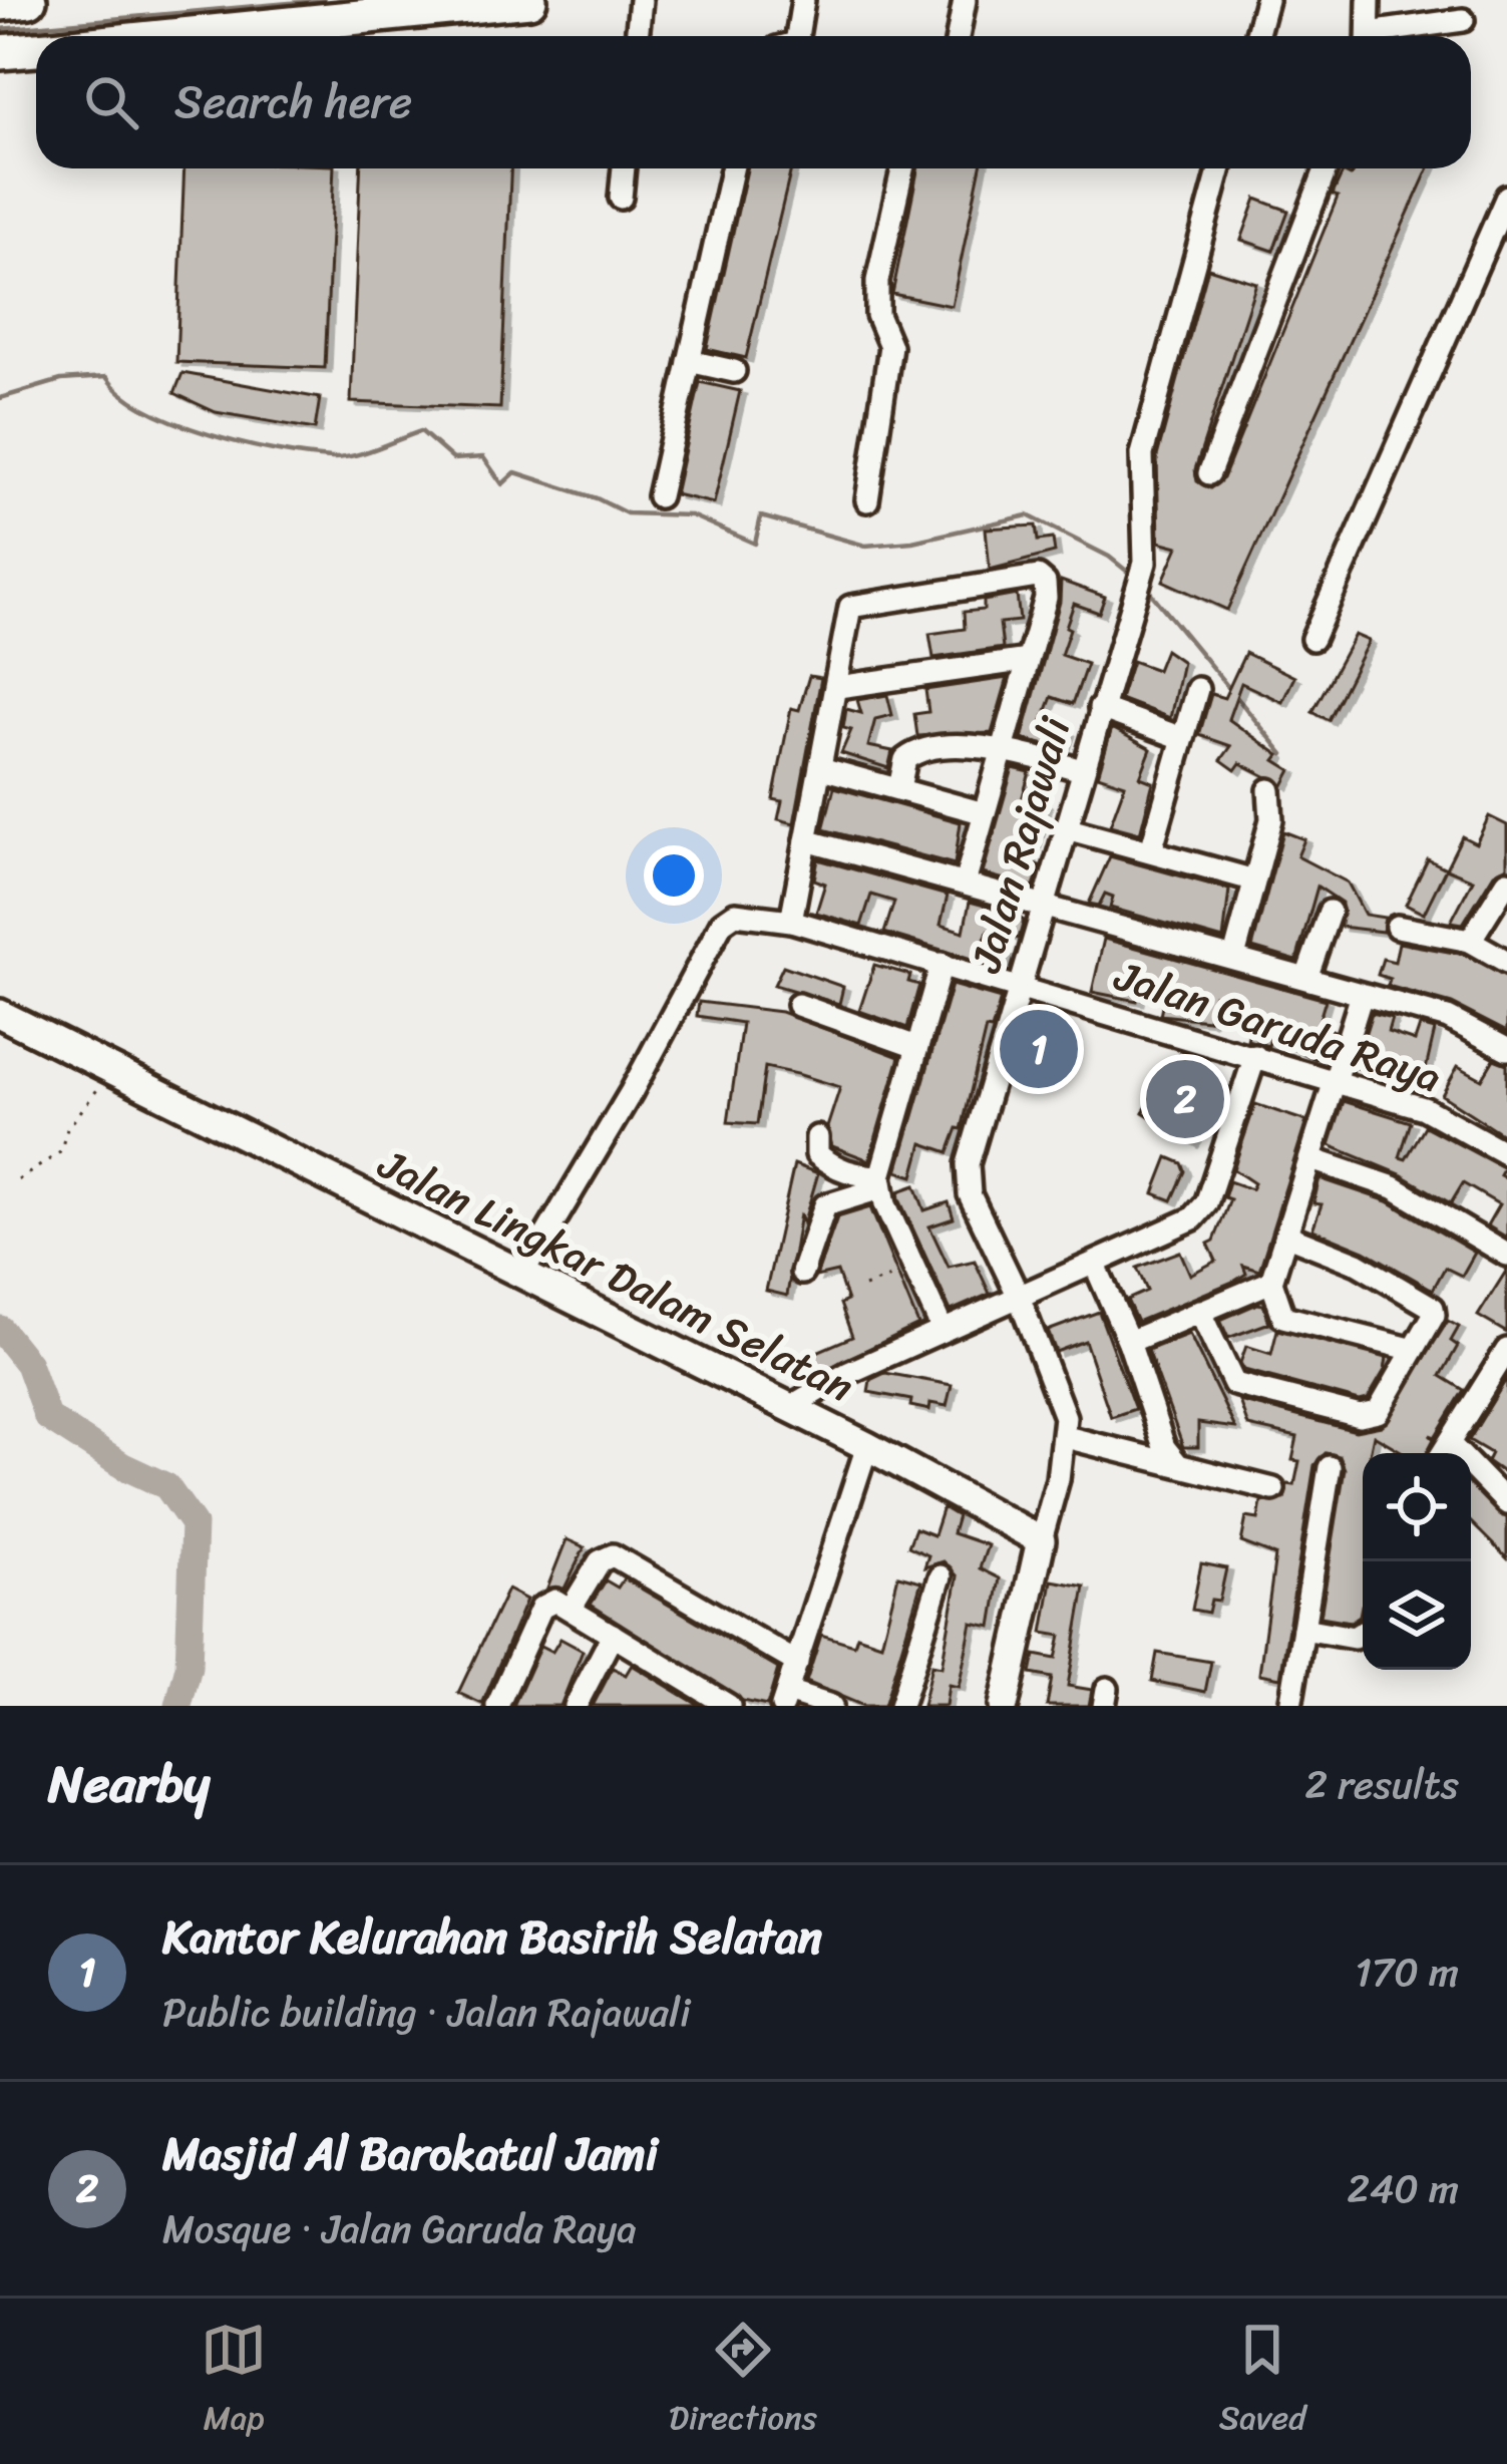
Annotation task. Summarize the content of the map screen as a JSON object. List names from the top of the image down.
{
  "streets": {
    "main road": ["Jalan Lingkar Dalam Selatan"],
    "street": ["Jalan Rajawali", "Jalan Garuda Raya"]
  },
  "crossings": [
    ["Jalan Rajawali", "Jalan Garuda Raya"],
    ["Jalan Rajawali", "Jalan Lingkar Dalam Selatan"],
    ["Jalan Garuda Raya", "Jalan Lingkar Dalam Selatan"]
  ],
  "page": {
    "search": "Search here",
    "pins": ["1", "2"],
    "heading": ["Nearby", "2 results"],
    "list": [
      {
        "mark": "1",
        "name": "Kantor Kelurahan Basirih Selatan",
        "note": "Public building · Jalan Rajawali",
        "value": "170 m"
      },
      {
        "mark": "2",
        "name": "Masjid Al Barokatul Jami",
        "note": "Mosque · Jalan Garuda Raya",
        "value": "240 m"
      }
    ],
    "nav": ["Map", "Directions", "Saved"]
  }
}
